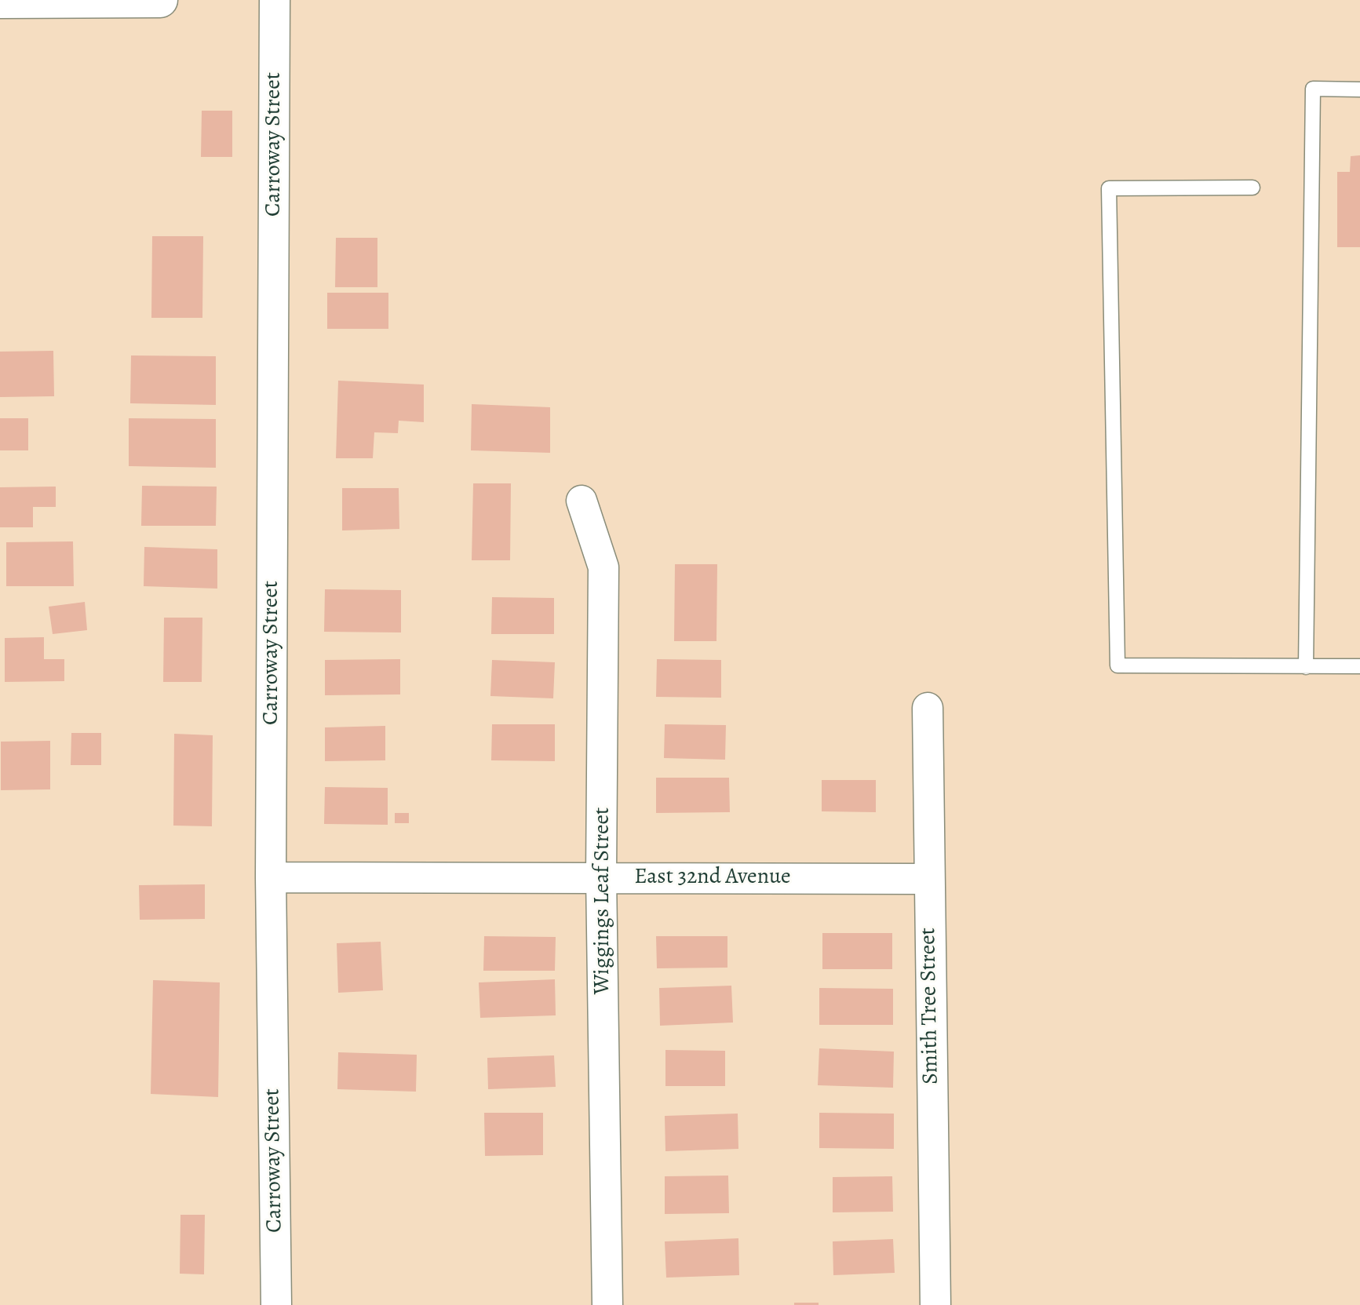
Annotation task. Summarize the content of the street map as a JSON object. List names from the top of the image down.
{
  "streets": {
    "street": [
      "Carroway Street",
      "East 32nd Avenue",
      "Wiggings Leaf Street",
      "Smith Tree Street"
    ]
  },
  "crossings": [
    ["Carroway Street", "East 32nd Avenue"],
    ["East 32nd Avenue", "Wiggings Leaf Street"],
    ["East 32nd Avenue", "Smith Tree Street"]
  ]
}
